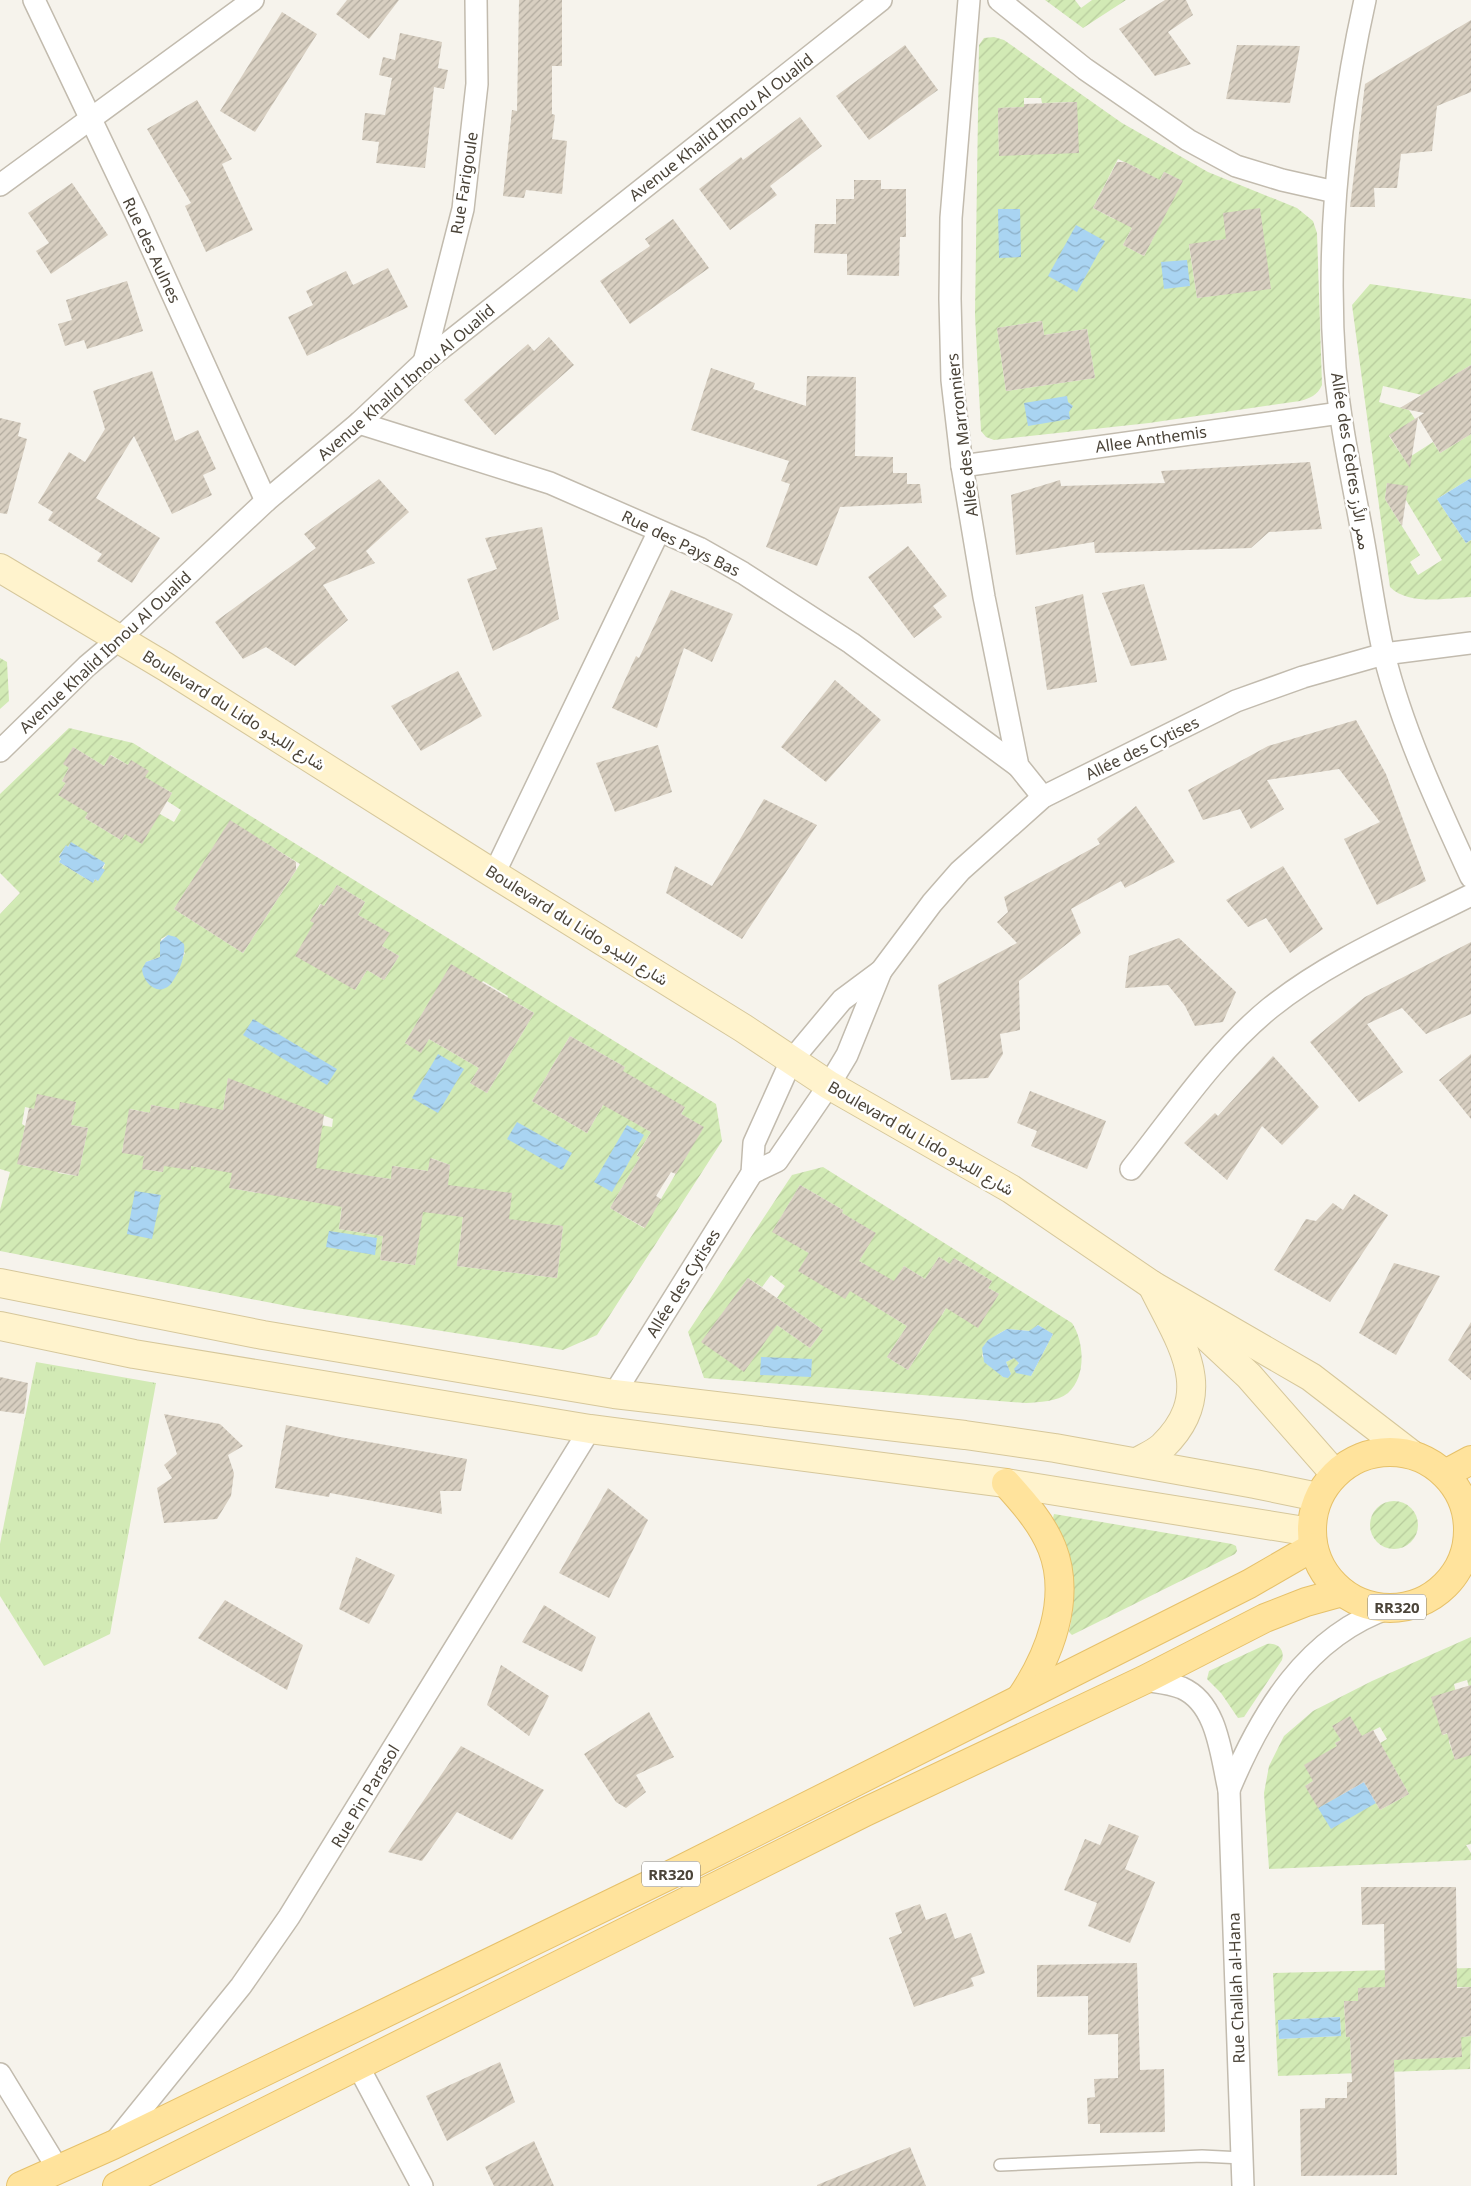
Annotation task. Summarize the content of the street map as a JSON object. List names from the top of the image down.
{
  "streets": {
    "main road": ["Boulevard du Lido شارع الليدو", "RR320"],
    "street": [
      "Avenue Khalid Ibnou Al Oualid",
      "Rue Farigoule",
      "Rue des Aulnes",
      "Allée des Marronniers",
      "Allee Anthemis",
      "Allée des Cèdres ممر الأرز",
      "Rue des Pays Bas",
      "Allée des Cytises",
      "Rue Pin Parasol",
      "Rue Challah al-Hana"
    ]
  },
  "crossings": [
    ["Avenue Khalid Ibnou Al Oualid", "Rue Farigoule"],
    ["Avenue Khalid Ibnou Al Oualid", "Rue des Aulnes"],
    ["Avenue Khalid Ibnou Al Oualid", "Rue des Pays Bas"],
    ["Avenue Khalid Ibnou Al Oualid", "Boulevard du Lido شارع الليدو"],
    ["Allée des Marronniers", "Allee Anthemis"],
    ["Allée des Marronniers", "Rue des Pays Bas"],
    ["Allée des Marronniers", "Allée des Cytises"],
    ["Allee Anthemis", "Allée des Cèdres ممر الأرز"],
    ["Allée des Cèdres ممر الأرز", "Allée des Cytises"],
    ["Boulevard du Lido شارع الليدو", "Allée des Cytises"],
    ["Boulevard du Lido شارع الليدو", "RR320"],
    ["RR320", "Rue Pin Parasol"]
  ]
}
